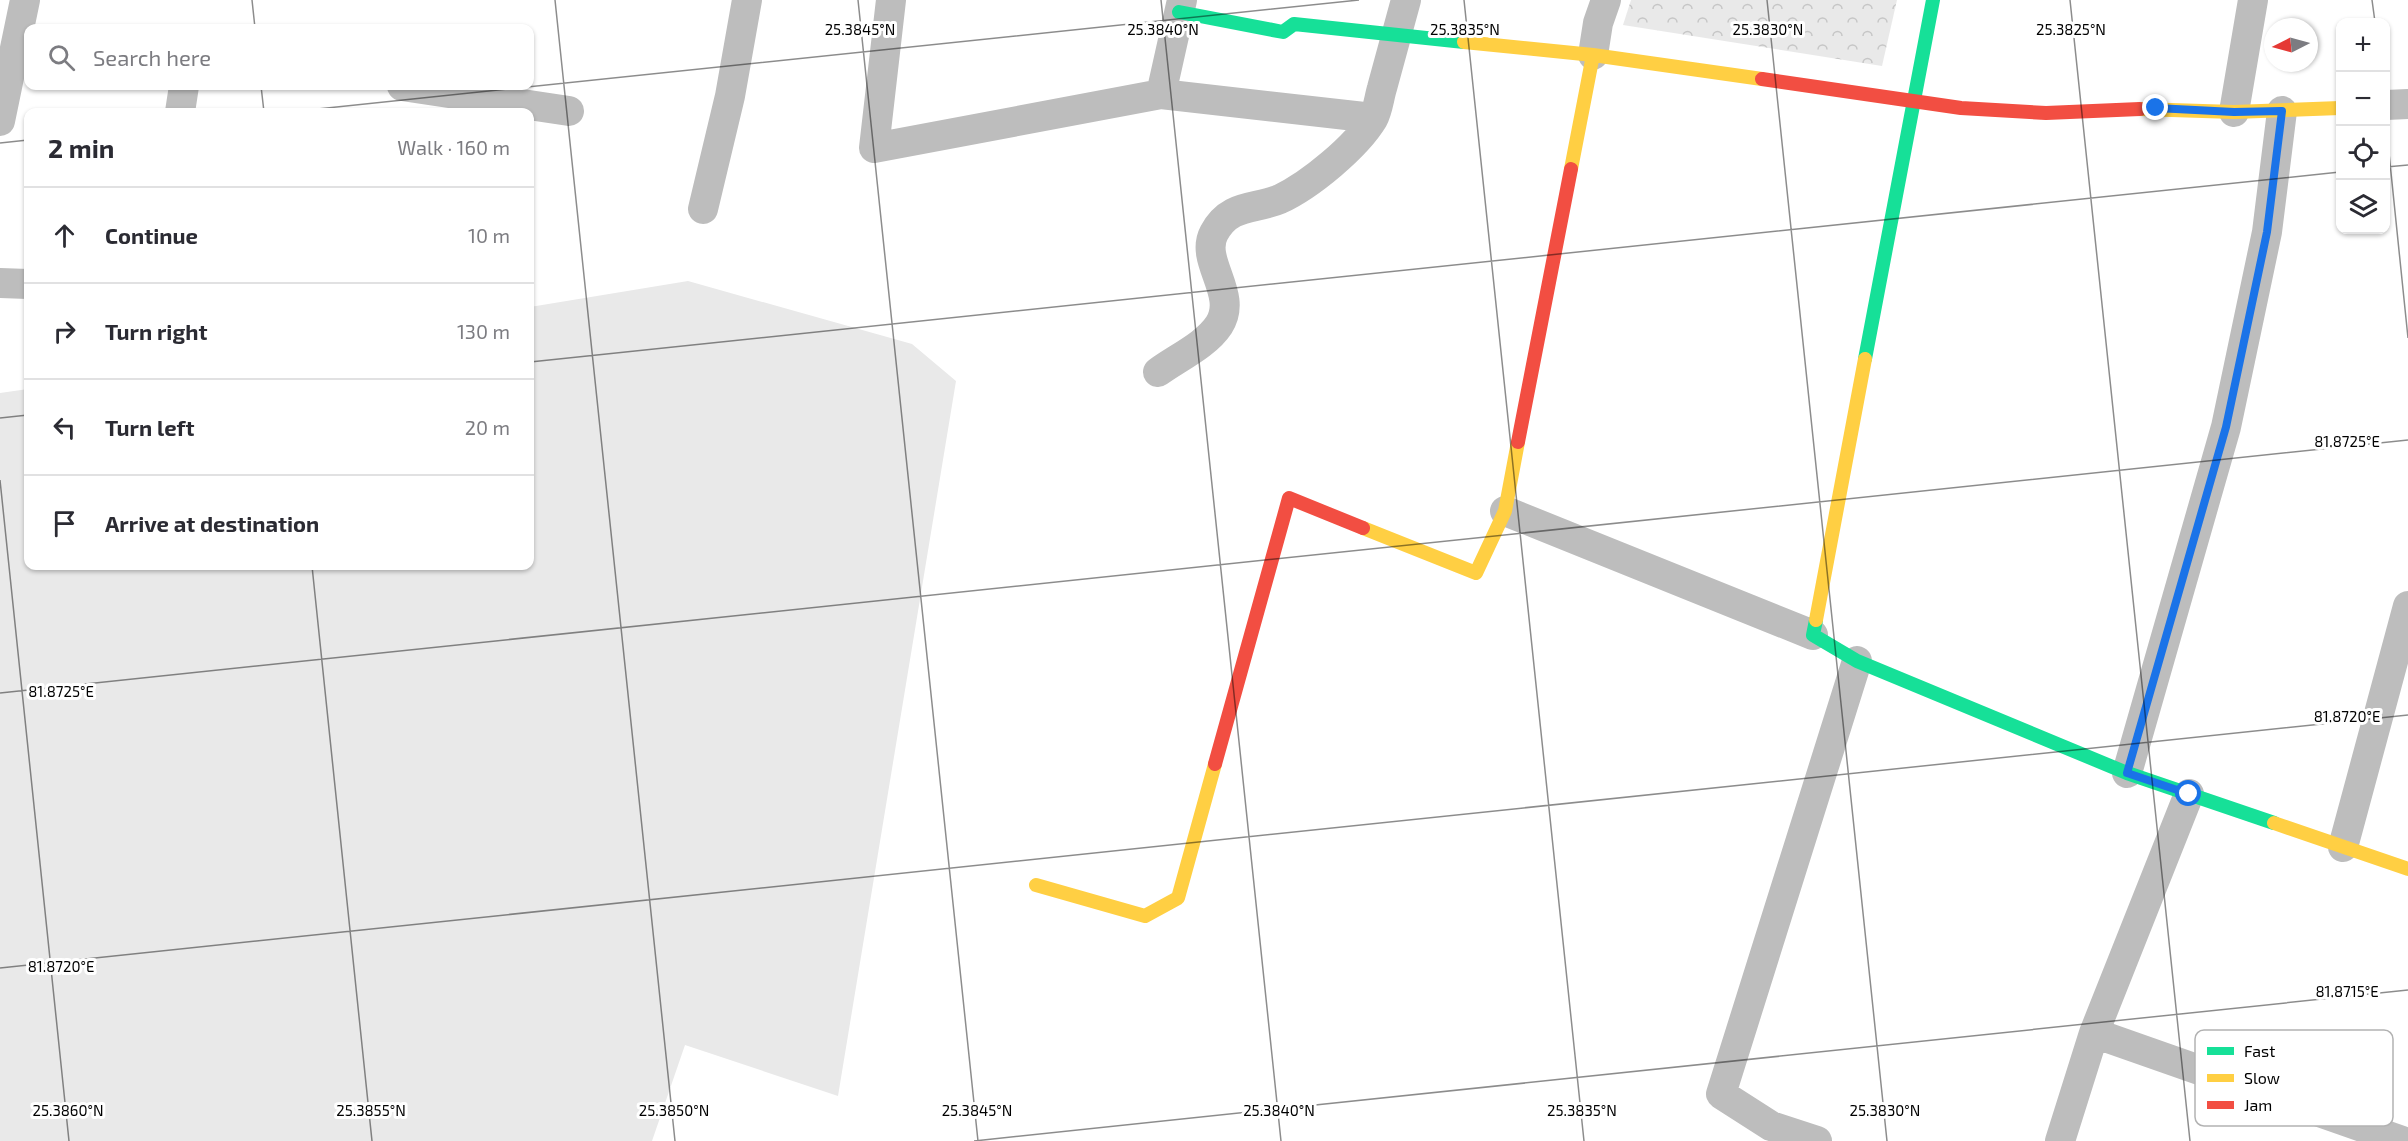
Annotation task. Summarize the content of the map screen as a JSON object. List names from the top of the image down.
{
  "legend": ["Fast", "Slow", "Jam"],
  "north": "left",
  "page": {
    "map_buttons": ["+", "−"],
    "search": "Search here",
    "heading": ["2 min", "Walk · 160 m"],
    "list": [
      ["Continue", "10 m"],
      ["Turn right", "130 m"],
      ["Turn left", "20 m"],
      "Arrive at destination"
    ]
  },
  "coordinates": [
    "25.3845°N",
    "25.3840°N",
    "25.3835°N",
    "25.3830°N",
    "25.3825°N",
    "81.8725°E",
    "81.8720°E",
    "81.8715°E",
    "25.3860°N",
    "25.3855°N",
    "25.3850°N"
  ]
}
